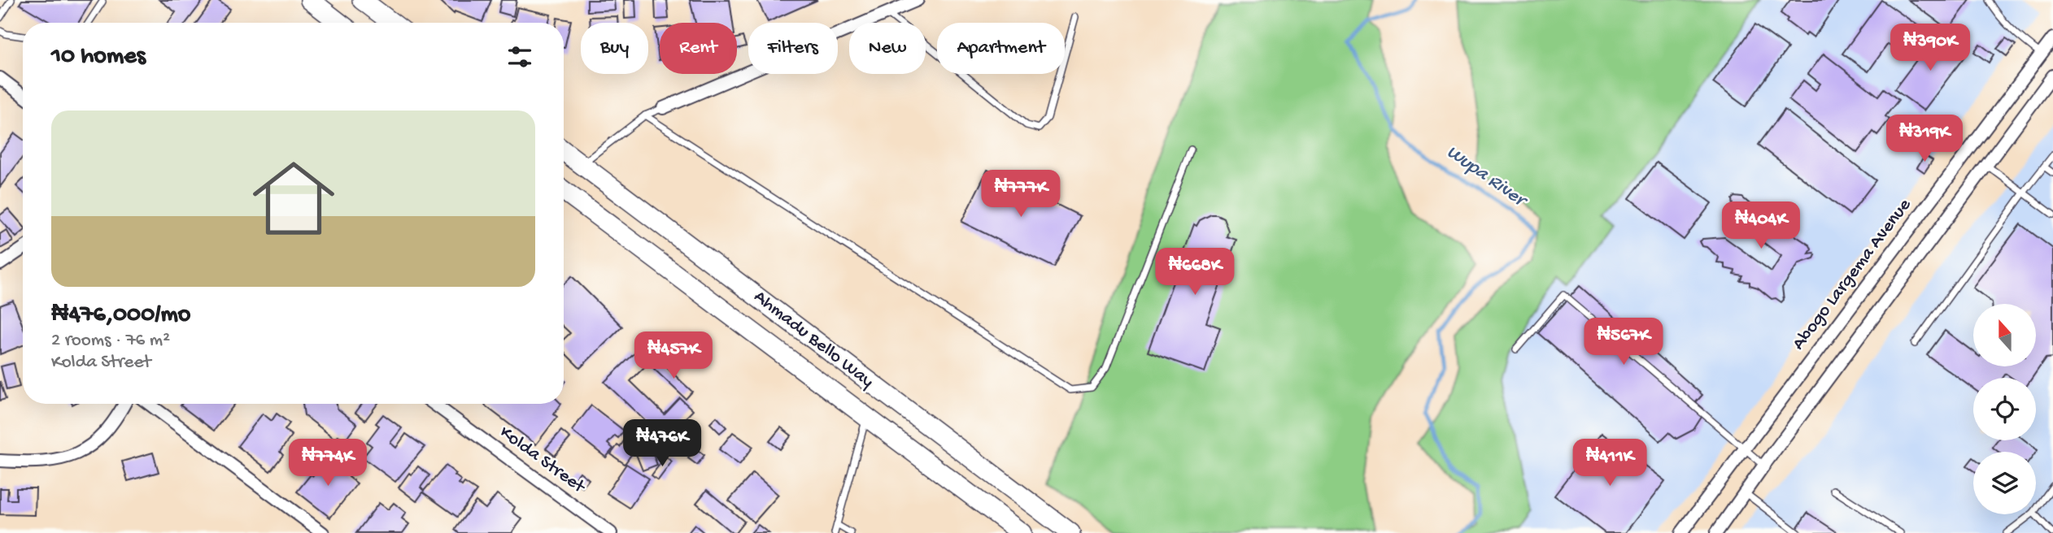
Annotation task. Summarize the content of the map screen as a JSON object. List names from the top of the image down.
{
  "streets": {
    "main road": ["Ahmadu Bello Way"],
    "street": ["Abogo Largema Avenue", "Kolda Street"]
  },
  "water": ["Wupa River"],
  "north": "top",
  "page": {
    "chip": [
      "Buy",
      "Rent",
      "Filters",
      "New",
      "Apartment"
    ],
    "heading": "10 homes",
    "price": [
      "₦390K",
      "₦319K",
      "₦777K",
      "₦404K",
      "₦668K",
      "₦567K",
      "₦457K",
      "₦476K",
      "₦774K",
      "₦411K"
    ],
    "list": [
      {
        "name": "₦476,000/mo",
        "note": "2 rooms · 76 m² · Kolda Street"
      }
    ]
  }
}
